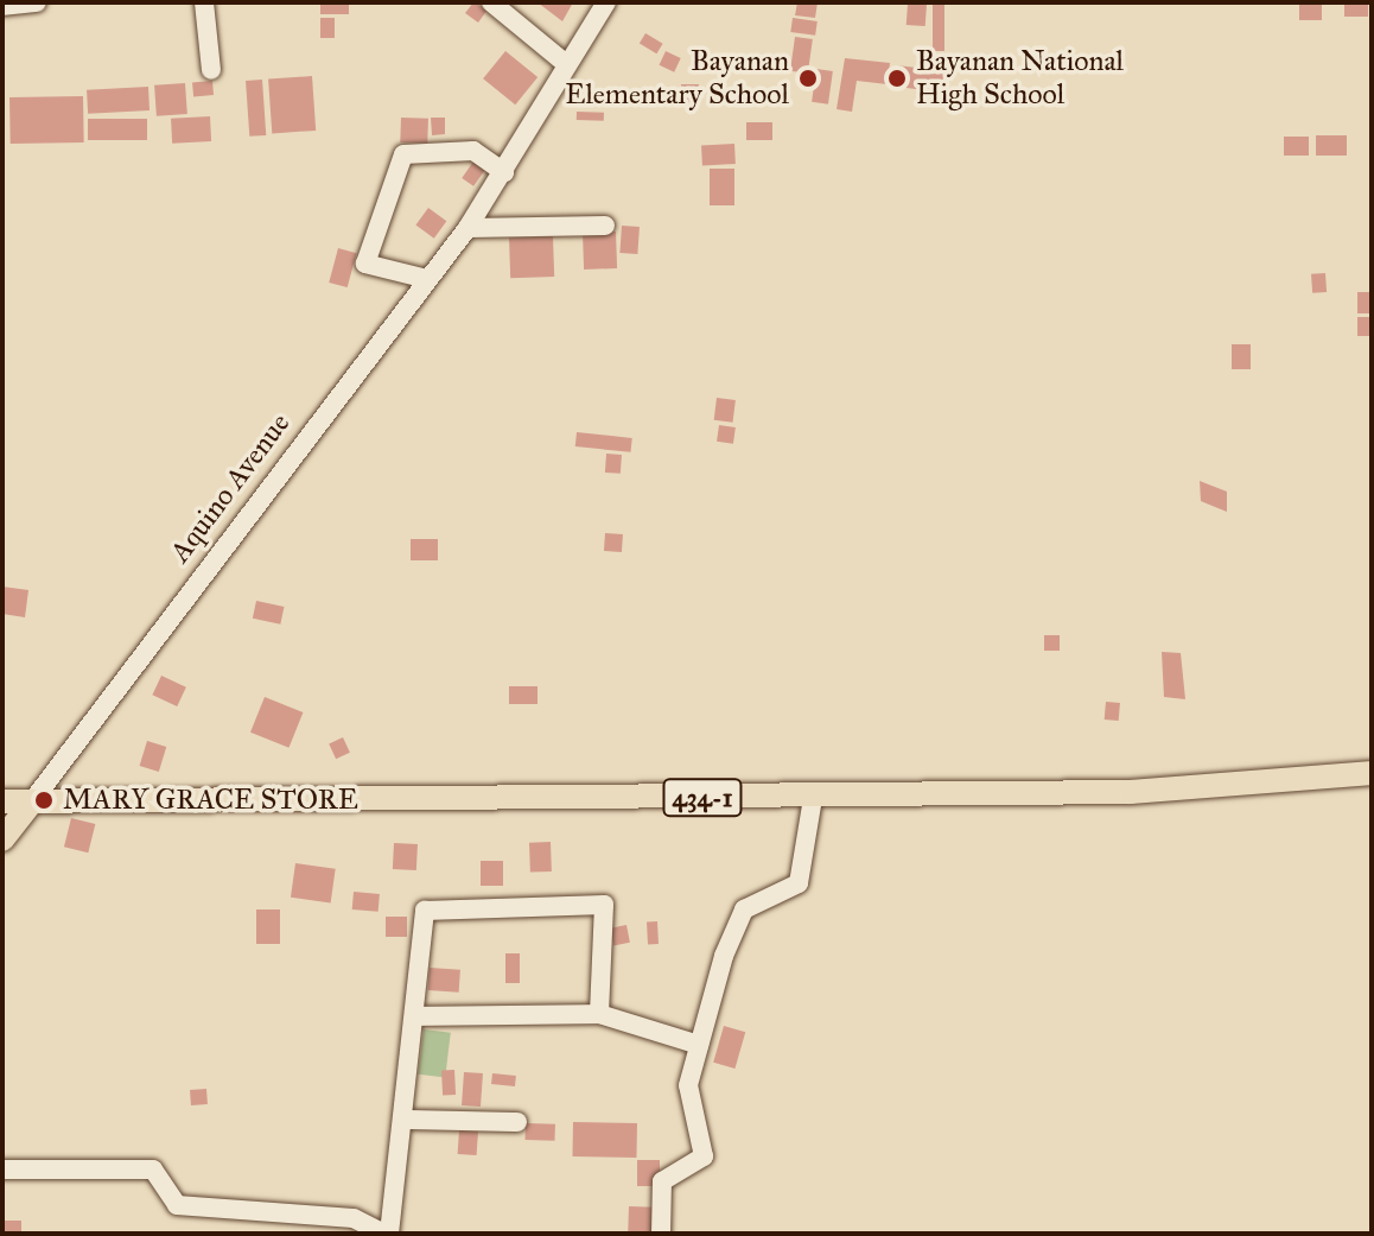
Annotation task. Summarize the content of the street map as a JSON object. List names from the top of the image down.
{
  "streets": {
    "main road": ["Aquino Avenue", "434-1"]
  },
  "crossings": [
    ["Aquino Avenue", "434-1"]
  ],
  "places": ["Bayanan Elementary School", "Bayanan National High School", "MARY GRACE STORE"]
}
